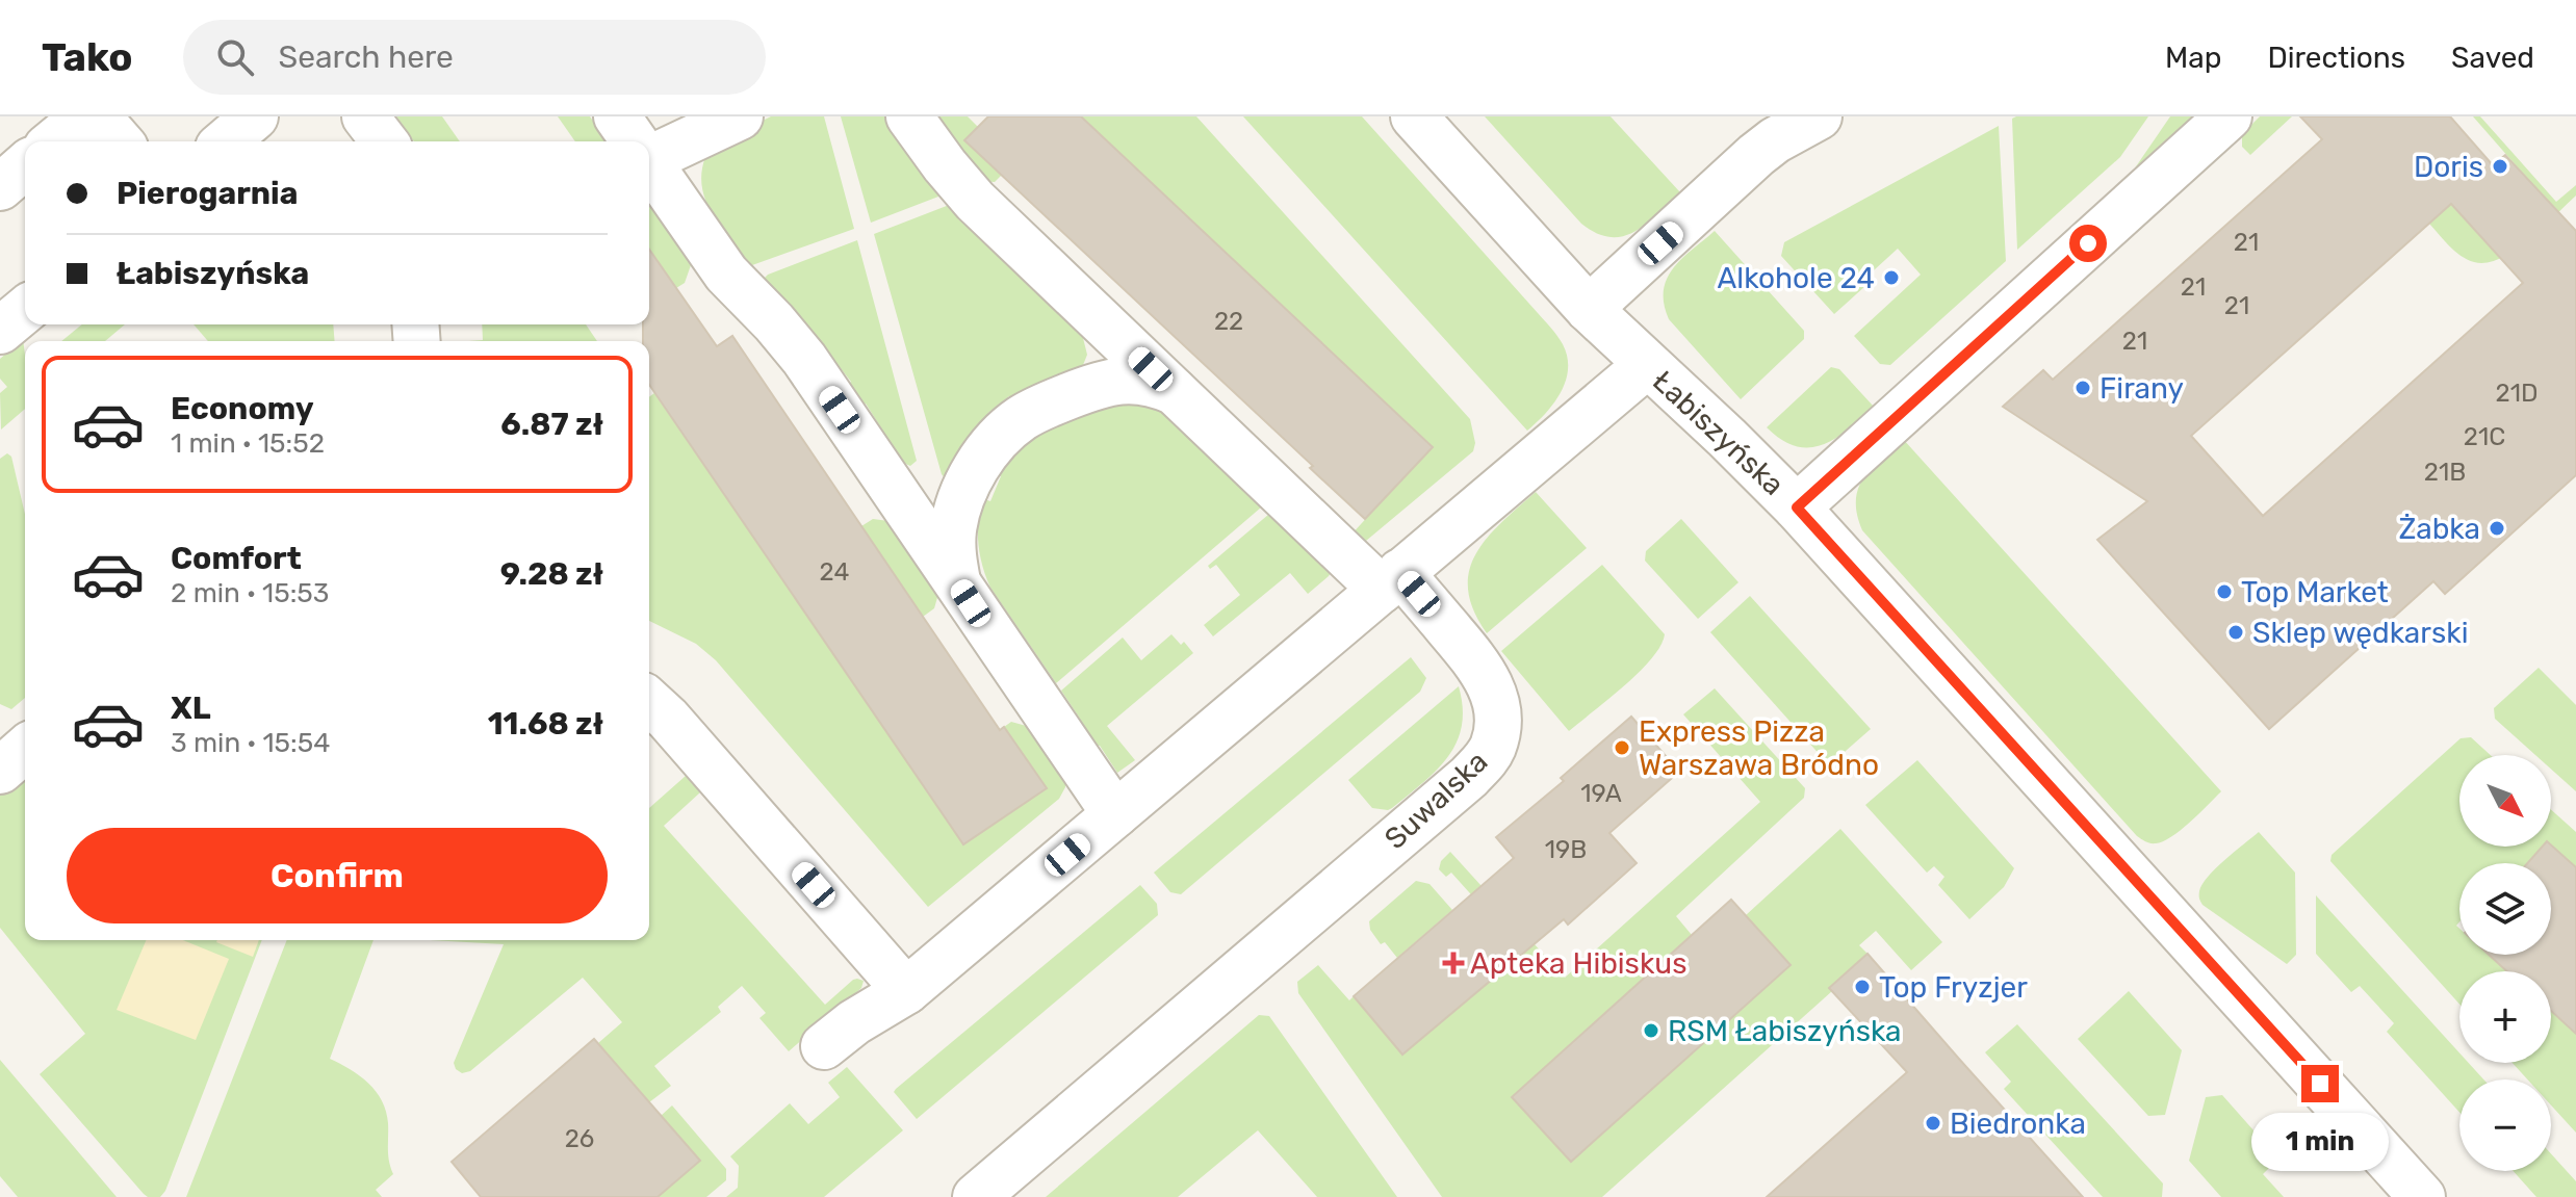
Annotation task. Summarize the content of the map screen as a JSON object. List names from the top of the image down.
{
  "streets": {
    "street": ["Łabiszyńska", "Suwalska"]
  },
  "places": {
    "other": [
      "Doris",
      "Alkohole 24",
      "Firany",
      "Żabka",
      "Top Market",
      "Sklep wędkarski",
      "Express Pizza Warszawa Bródno",
      "Top Fryzjer",
      "RSM Łabiszyńska",
      "Biedronka"
    ],
    "health": ["Apteka Hibiskus"]
  },
  "house_numbers": [
    "21",
    "21",
    "21",
    "22",
    "21",
    "21D",
    "21C",
    "21B",
    "24",
    "19A",
    "19B",
    "26"
  ],
  "north": "bottom right",
  "page": {
    "header": "Tako",
    "search": "Search here",
    "nav": ["Map", "Directions", "Saved"],
    "banner": ["Pierogarnia", "Łabiszyńska"],
    "list": [
      {
        "name": "Economy",
        "note": "1 min · 15:52",
        "value": "6.87 zł"
      },
      {
        "name": "Comfort",
        "note": "2 min · 15:53",
        "value": "9.28 zł"
      },
      {
        "name": "XL",
        "note": "3 min · 15:54",
        "value": "11.68 zł"
      }
    ],
    "map_buttons": ["+", "−"],
    "buttons": "Confirm",
    "bubble": "1 min"
  }
}
